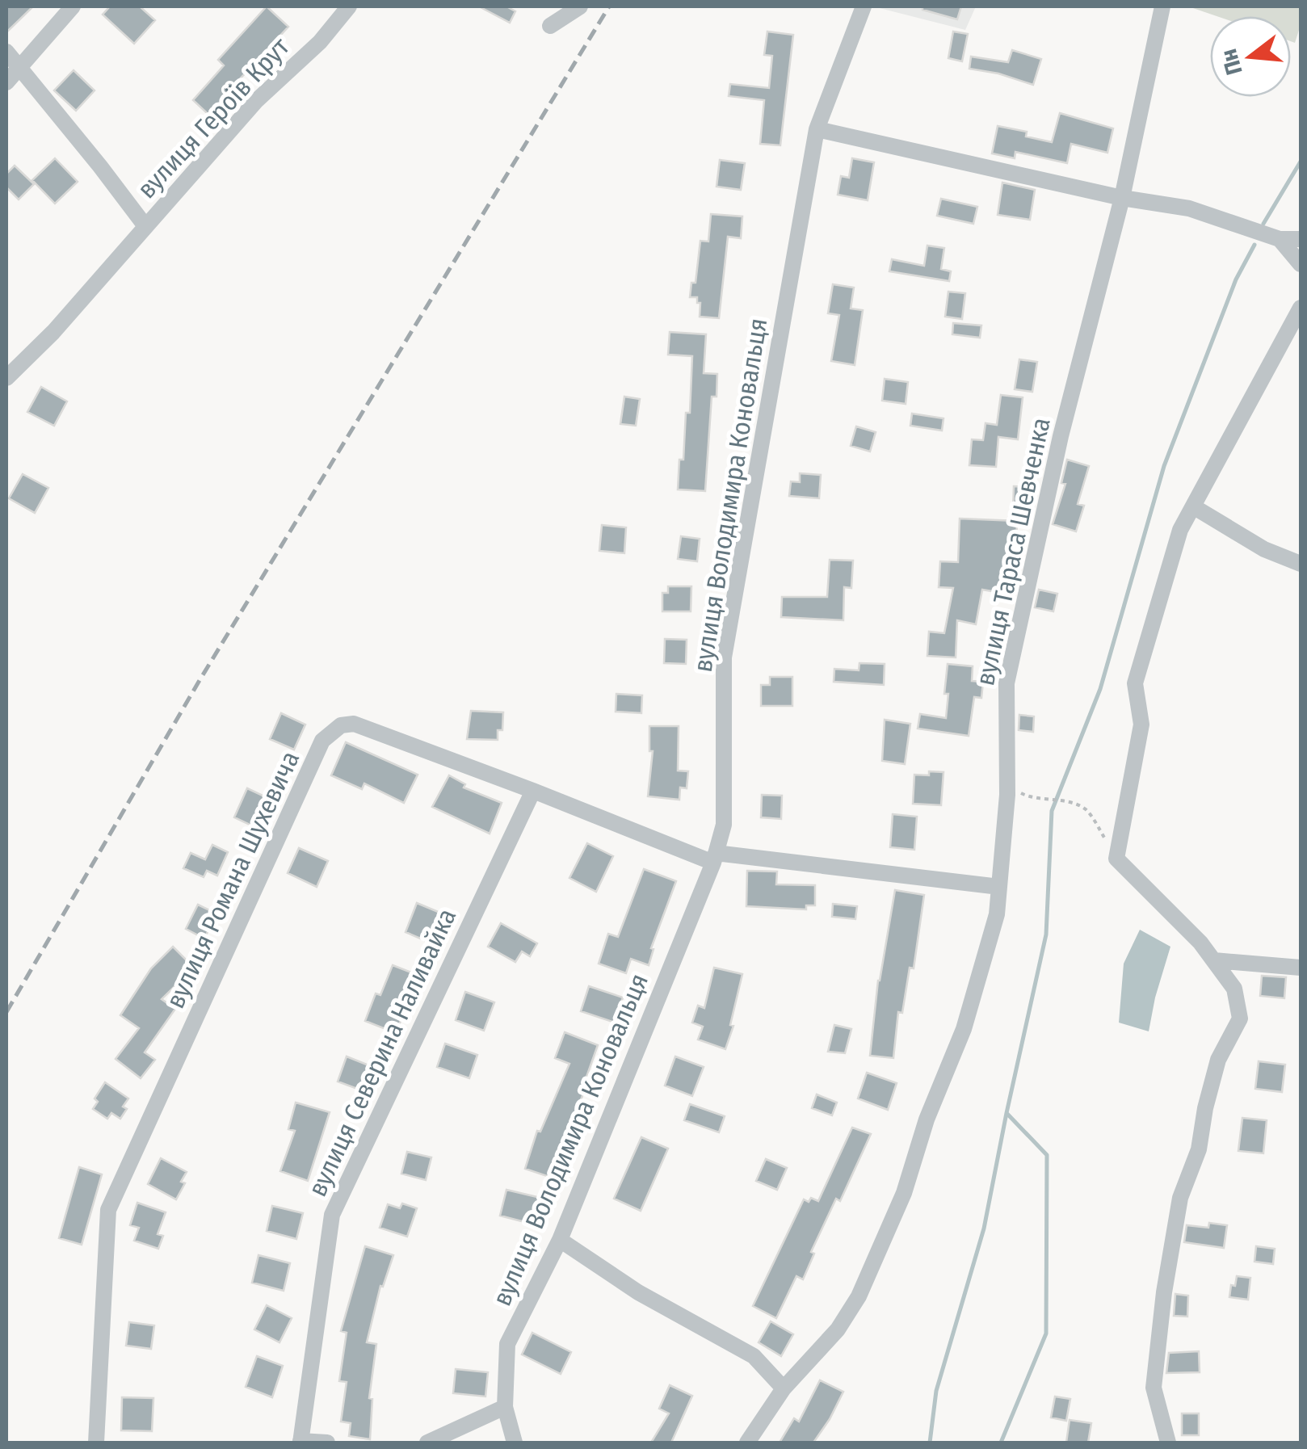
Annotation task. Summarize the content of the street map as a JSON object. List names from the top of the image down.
{
  "streets": {
    "street": [
      "вулиця Героїв Крут",
      "вулиця Володимира Коновальця",
      "вулиця Тараса Шевченка",
      "вулиця Романа Шухевича",
      "вулиця Северина Наливайка"
    ]
  },
  "crossings": [
    ["вулиця Володимира Коновальця", "вулиця Романа Шухевича"],
    ["вулиця Тараса Шевченка", "вулиця Романа Шухевича"],
    ["вулиця Романа Шухевича", "вулиця Северина Наливайка"]
  ],
  "north": "left"
}
